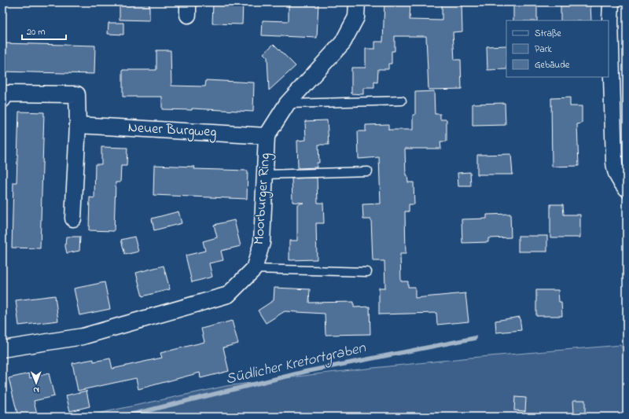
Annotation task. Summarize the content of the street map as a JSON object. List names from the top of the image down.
{
  "streets": {
    "street": ["Neuer Burgweg", "Moorburger Ring"]
  },
  "crossings": [
    ["Neuer Burgweg", "Moorburger Ring"]
  ],
  "water": ["Südlicher Kretortgraben"],
  "legend": ["Straße", "Park", "Gebäude"],
  "scale_bar": "20 m",
  "north": "bottom"
}
